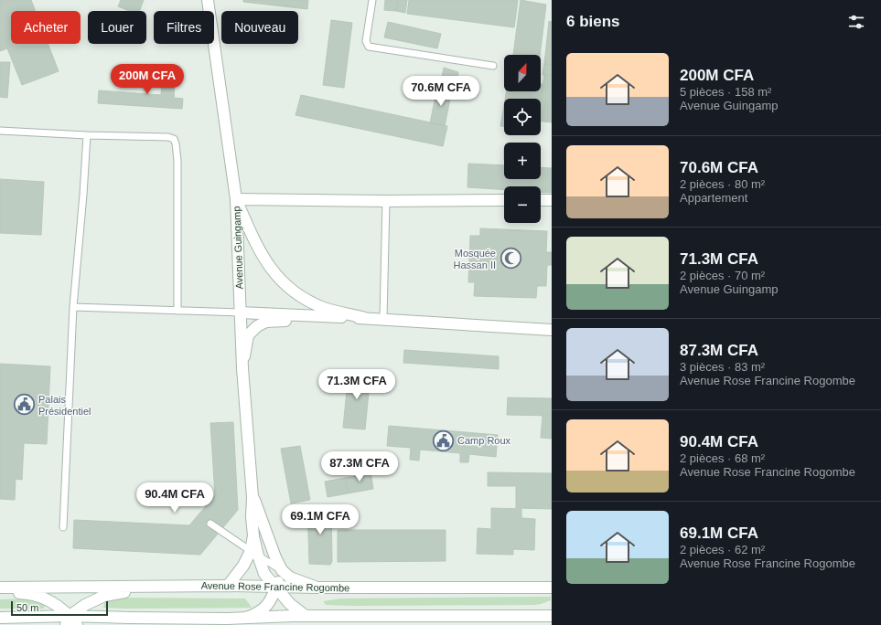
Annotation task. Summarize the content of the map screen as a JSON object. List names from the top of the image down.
{
  "streets": {
    "street": ["Avenue Guingamp", "Avenue Rose Francine Rogombe"]
  },
  "places": {
    "mosque": ["Mosquée Hassan II"],
    "public building": ["Palais Présidentiel", "Camp Roux"]
  },
  "scale_bar": "50 m",
  "north": "top",
  "page": {
    "heading": "6 biens",
    "chip": [
      "Acheter",
      "Louer",
      "Filtres",
      "Nouveau"
    ],
    "list": [
      {
        "name": "200M CFA",
        "note": "5 pièces · 158 m² · Avenue Guingamp"
      },
      {
        "name": "70.6M CFA",
        "note": "2 pièces · 80 m² · Appartement"
      },
      {
        "name": "71.3M CFA",
        "note": "2 pièces · 70 m² · Avenue Guingamp"
      },
      {
        "name": "87.3M CFA",
        "note": "3 pièces · 83 m² · Avenue Rose Francine Rogombe"
      },
      {
        "name": "90.4M CFA",
        "note": "2 pièces · 68 m² · Avenue Rose Francine Rogombe"
      },
      {
        "name": "69.1M CFA",
        "note": "2 pièces · 62 m² · Avenue Rose Francine Rogombe"
      }
    ],
    "map_buttons": ["+", "−"],
    "price": [
      "200M CFA",
      "70.6M CFA",
      "71.3M CFA",
      "87.3M CFA",
      "90.4M CFA",
      "69.1M CFA"
    ],
    "scale": "50 m"
  }
}
